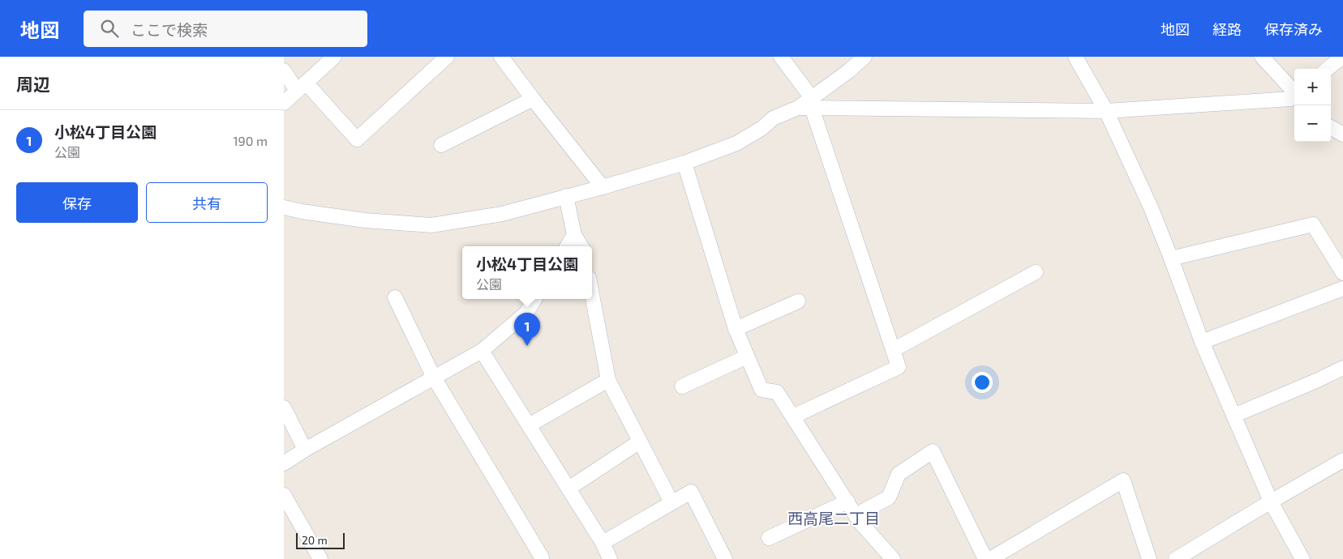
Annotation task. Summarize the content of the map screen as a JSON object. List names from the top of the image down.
{
  "districts": ["西高尾二丁目"],
  "scale_bar": "20 m",
  "page": {
    "header": "地図",
    "search": "ここで検索",
    "nav": ["地図", "経路", "保存済み"],
    "heading": "周辺",
    "map_buttons": ["+", "−"],
    "list": [
      {
        "mark": "1",
        "name": "小松4丁目公園",
        "note": "公園",
        "value": "190 m"
      }
    ],
    "buttons": ["保存", "共有"],
    "popup": ["小松4丁目公園", "公園"],
    "pins": "1",
    "scale": "20 m"
  }
}
